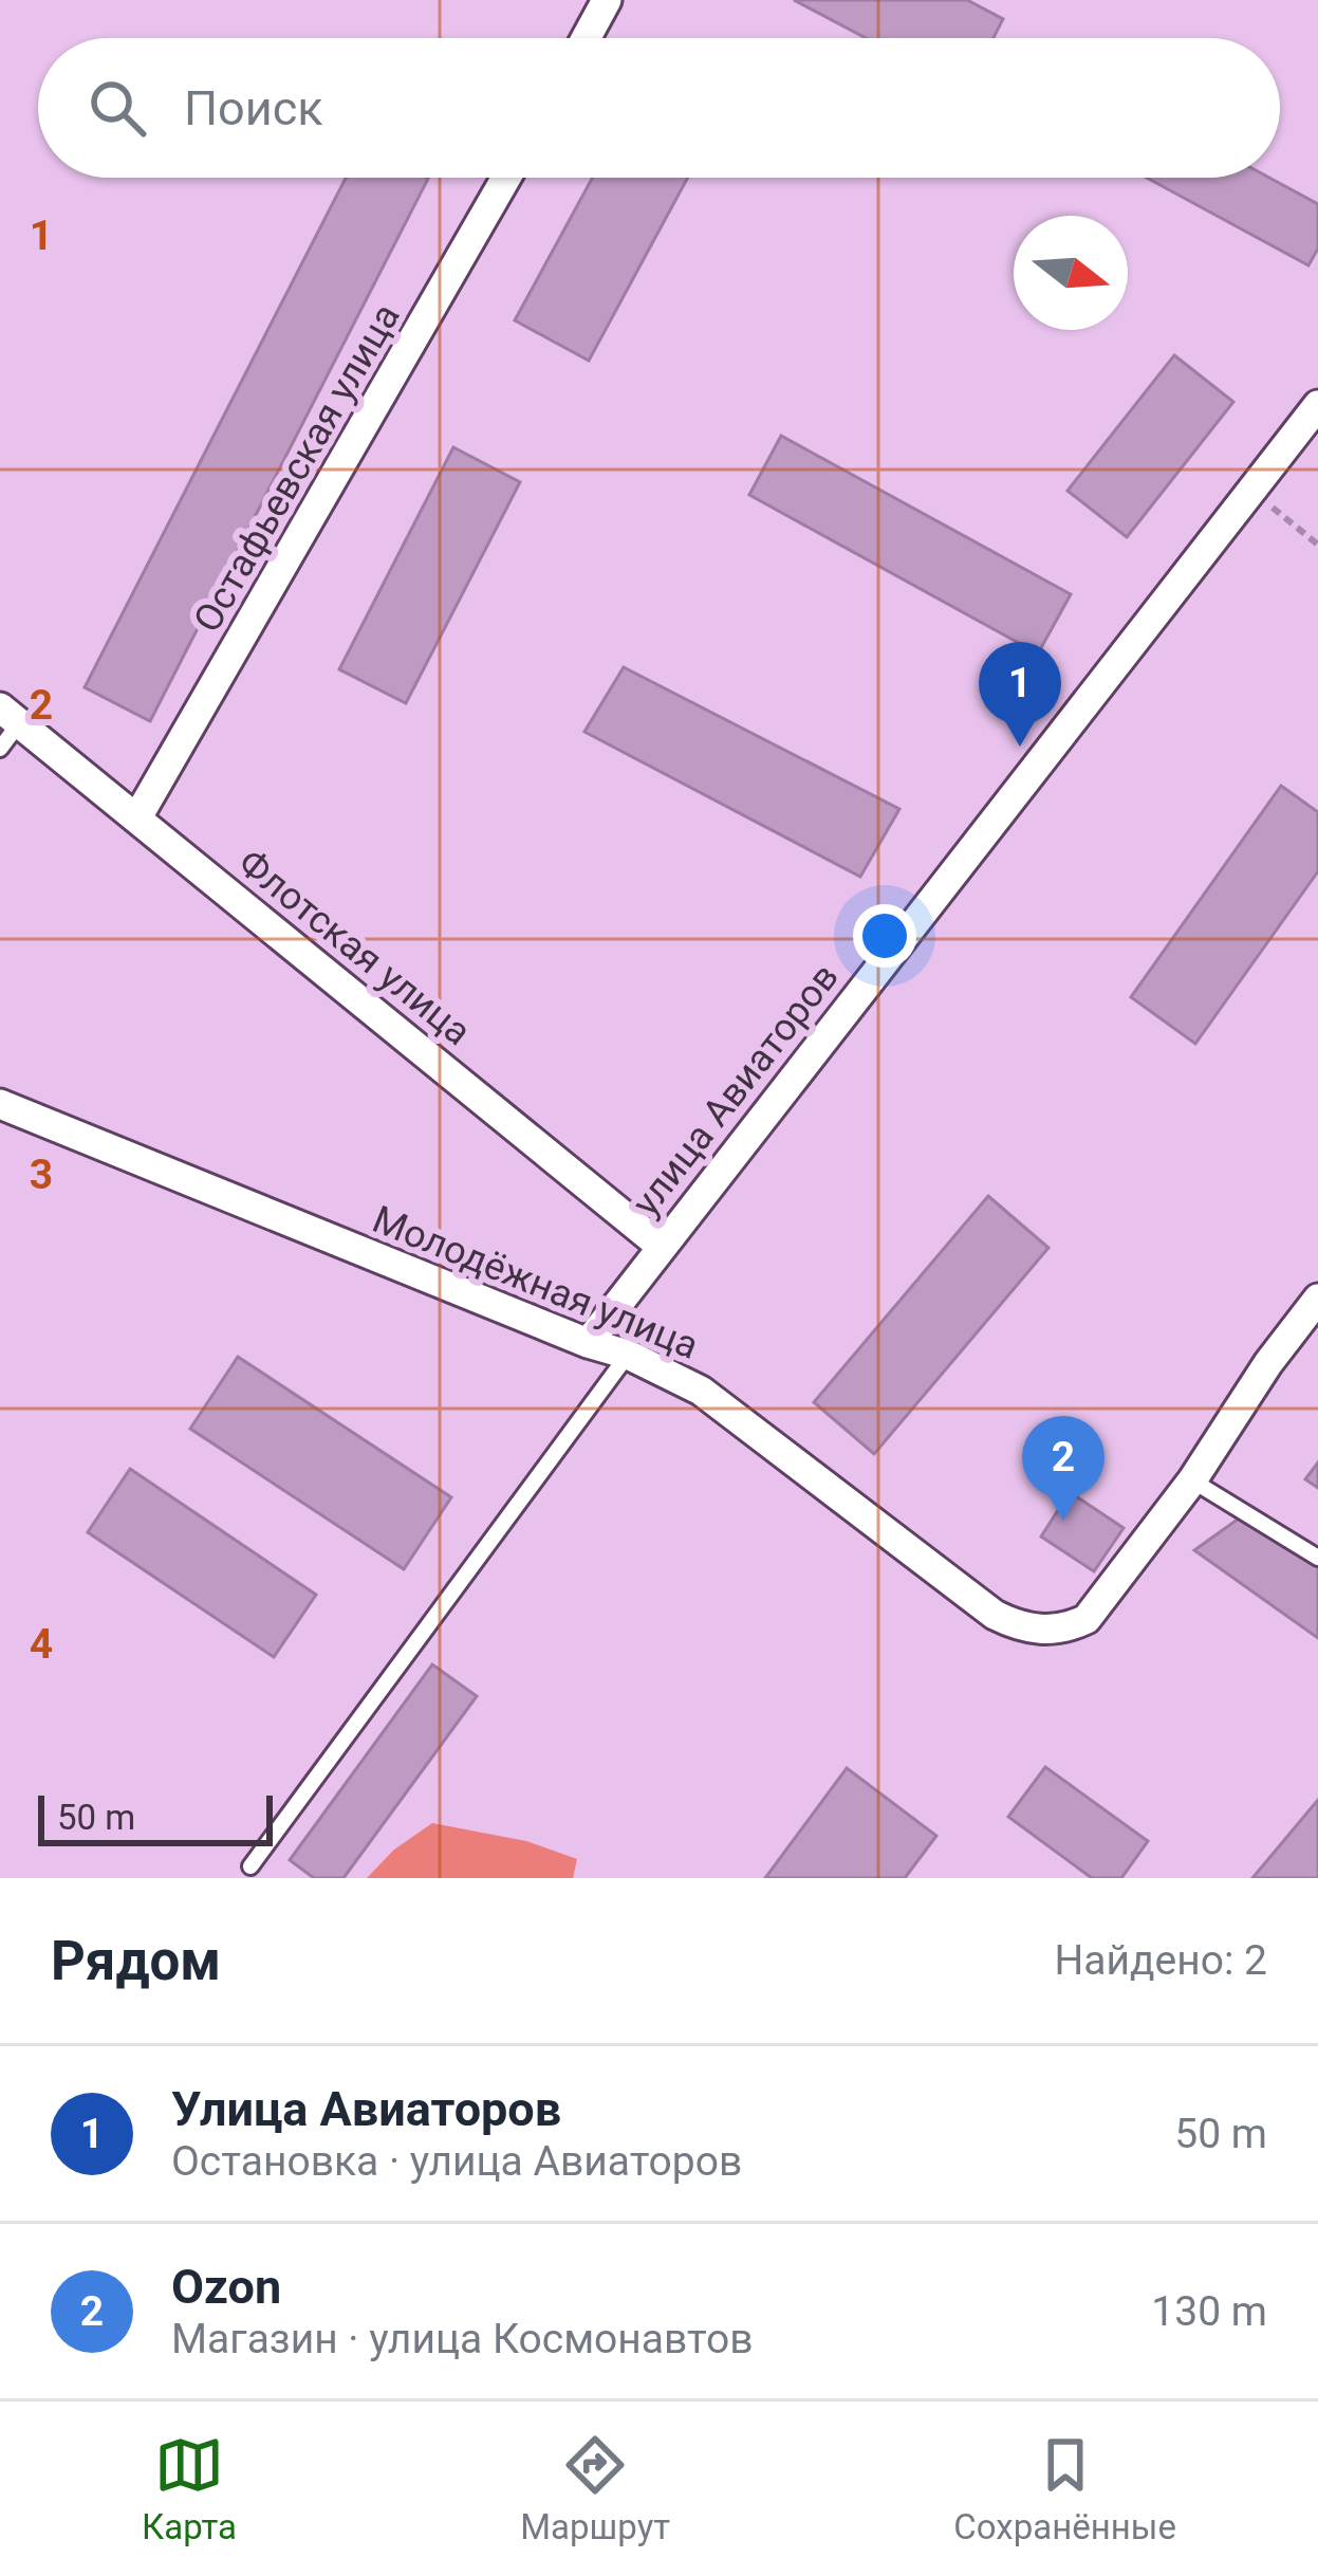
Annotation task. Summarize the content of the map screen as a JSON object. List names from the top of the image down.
{
  "streets": {
    "street": [
      "Остафьевская улица",
      "Флотская улица",
      "улица Авиаторов",
      "Молодёжная улица"
    ]
  },
  "crossings": [
    ["Остафьевская улица", "Флотская улица"],
    ["Флотская улица", "улица Авиаторов"],
    ["улица Авиаторов", "Молодёжная улица"]
  ],
  "scale_bar": "50 m",
  "north": "right",
  "page": {
    "search": "Поиск",
    "pins": ["1", "2"],
    "scale": "50 m",
    "heading": ["Рядом", "Найдено: 2"],
    "list": [
      {
        "mark": "1",
        "name": "Улица Авиаторов",
        "note": "Остановка · улица Авиаторов",
        "value": "50 m"
      },
      {
        "mark": "2",
        "name": "Ozon",
        "note": "Магазин · улица Космонавтов",
        "value": "130 m"
      }
    ],
    "nav": ["Карта", "Маршрут", "Сохранённые"]
  },
  "grid": {
    "rows": [
      "1",
      "2",
      "3",
      "4"
    ]
  }
}
